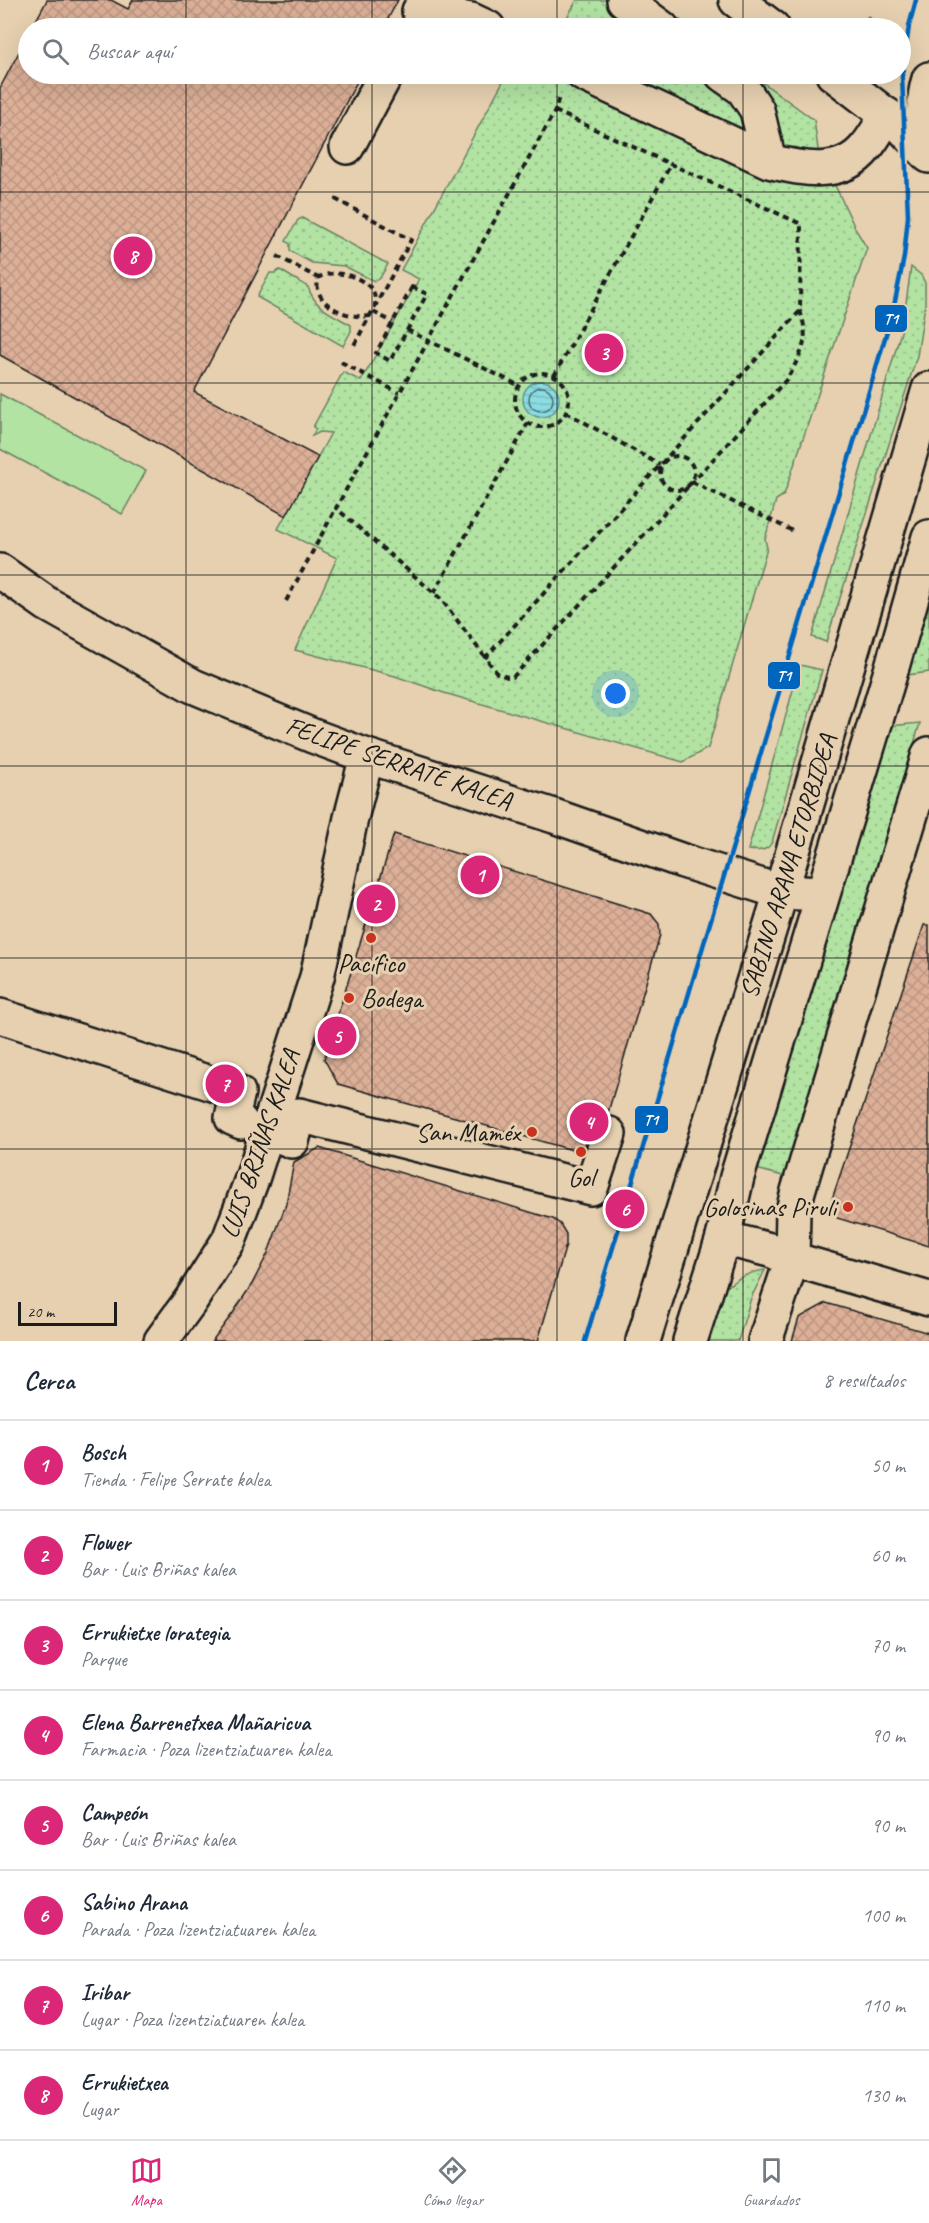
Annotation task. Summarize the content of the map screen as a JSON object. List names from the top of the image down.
{
  "streets": {
    "street": ["FELIPE SERRATE KALEA", "SABINO ARANA ETORBIDEA", "LUIS BRIÑAS KALEA"]
  },
  "crossings": [
    ["FELIPE SERRATE KALEA", "SABINO ARANA ETORBIDEA"],
    ["FELIPE SERRATE KALEA", "LUIS BRIÑAS KALEA"]
  ],
  "places": [
    "Pacífico",
    "Bodega",
    "San Maméx",
    "Gol",
    "Golosinas Piruli"
  ],
  "lines": ["transit line T1"],
  "scale_bar": "20 m",
  "page": {
    "search": "Buscar aquí",
    "pins": [
      "8",
      "3",
      "1",
      "2",
      "5",
      "7",
      "4",
      "6"
    ],
    "scale": "20 m",
    "heading": ["Cerca", "8 resultados"],
    "list": [
      {
        "mark": "1",
        "name": "Bosch",
        "note": "Tienda · Felipe Serrate kalea",
        "value": "50 m"
      },
      {
        "mark": "2",
        "name": "Flower",
        "note": "Bar · Luis Briñas kalea",
        "value": "60 m"
      },
      {
        "mark": "3",
        "name": "Errukietxe lorategia",
        "note": "Parque",
        "value": "70 m"
      },
      {
        "mark": "4",
        "name": "Elena Barrenetxea Mañaricua",
        "note": "Farmacia · Poza lizentziatuaren kalea",
        "value": "90 m"
      },
      {
        "mark": "5",
        "name": "Campeón",
        "note": "Bar · Luis Briñas kalea",
        "value": "90 m"
      },
      {
        "mark": "6",
        "name": "Sabino Arana",
        "note": "Parada · Poza lizentziatuaren kalea",
        "value": "100 m"
      },
      {
        "mark": "7",
        "name": "Iribar",
        "note": "Lugar · Poza lizentziatuaren kalea",
        "value": "110 m"
      },
      {
        "mark": "8",
        "name": "Errukietxea",
        "note": "Lugar",
        "value": "130 m"
      }
    ],
    "nav": ["Mapa", "Cómo llegar", "Guardados"]
  }
}
